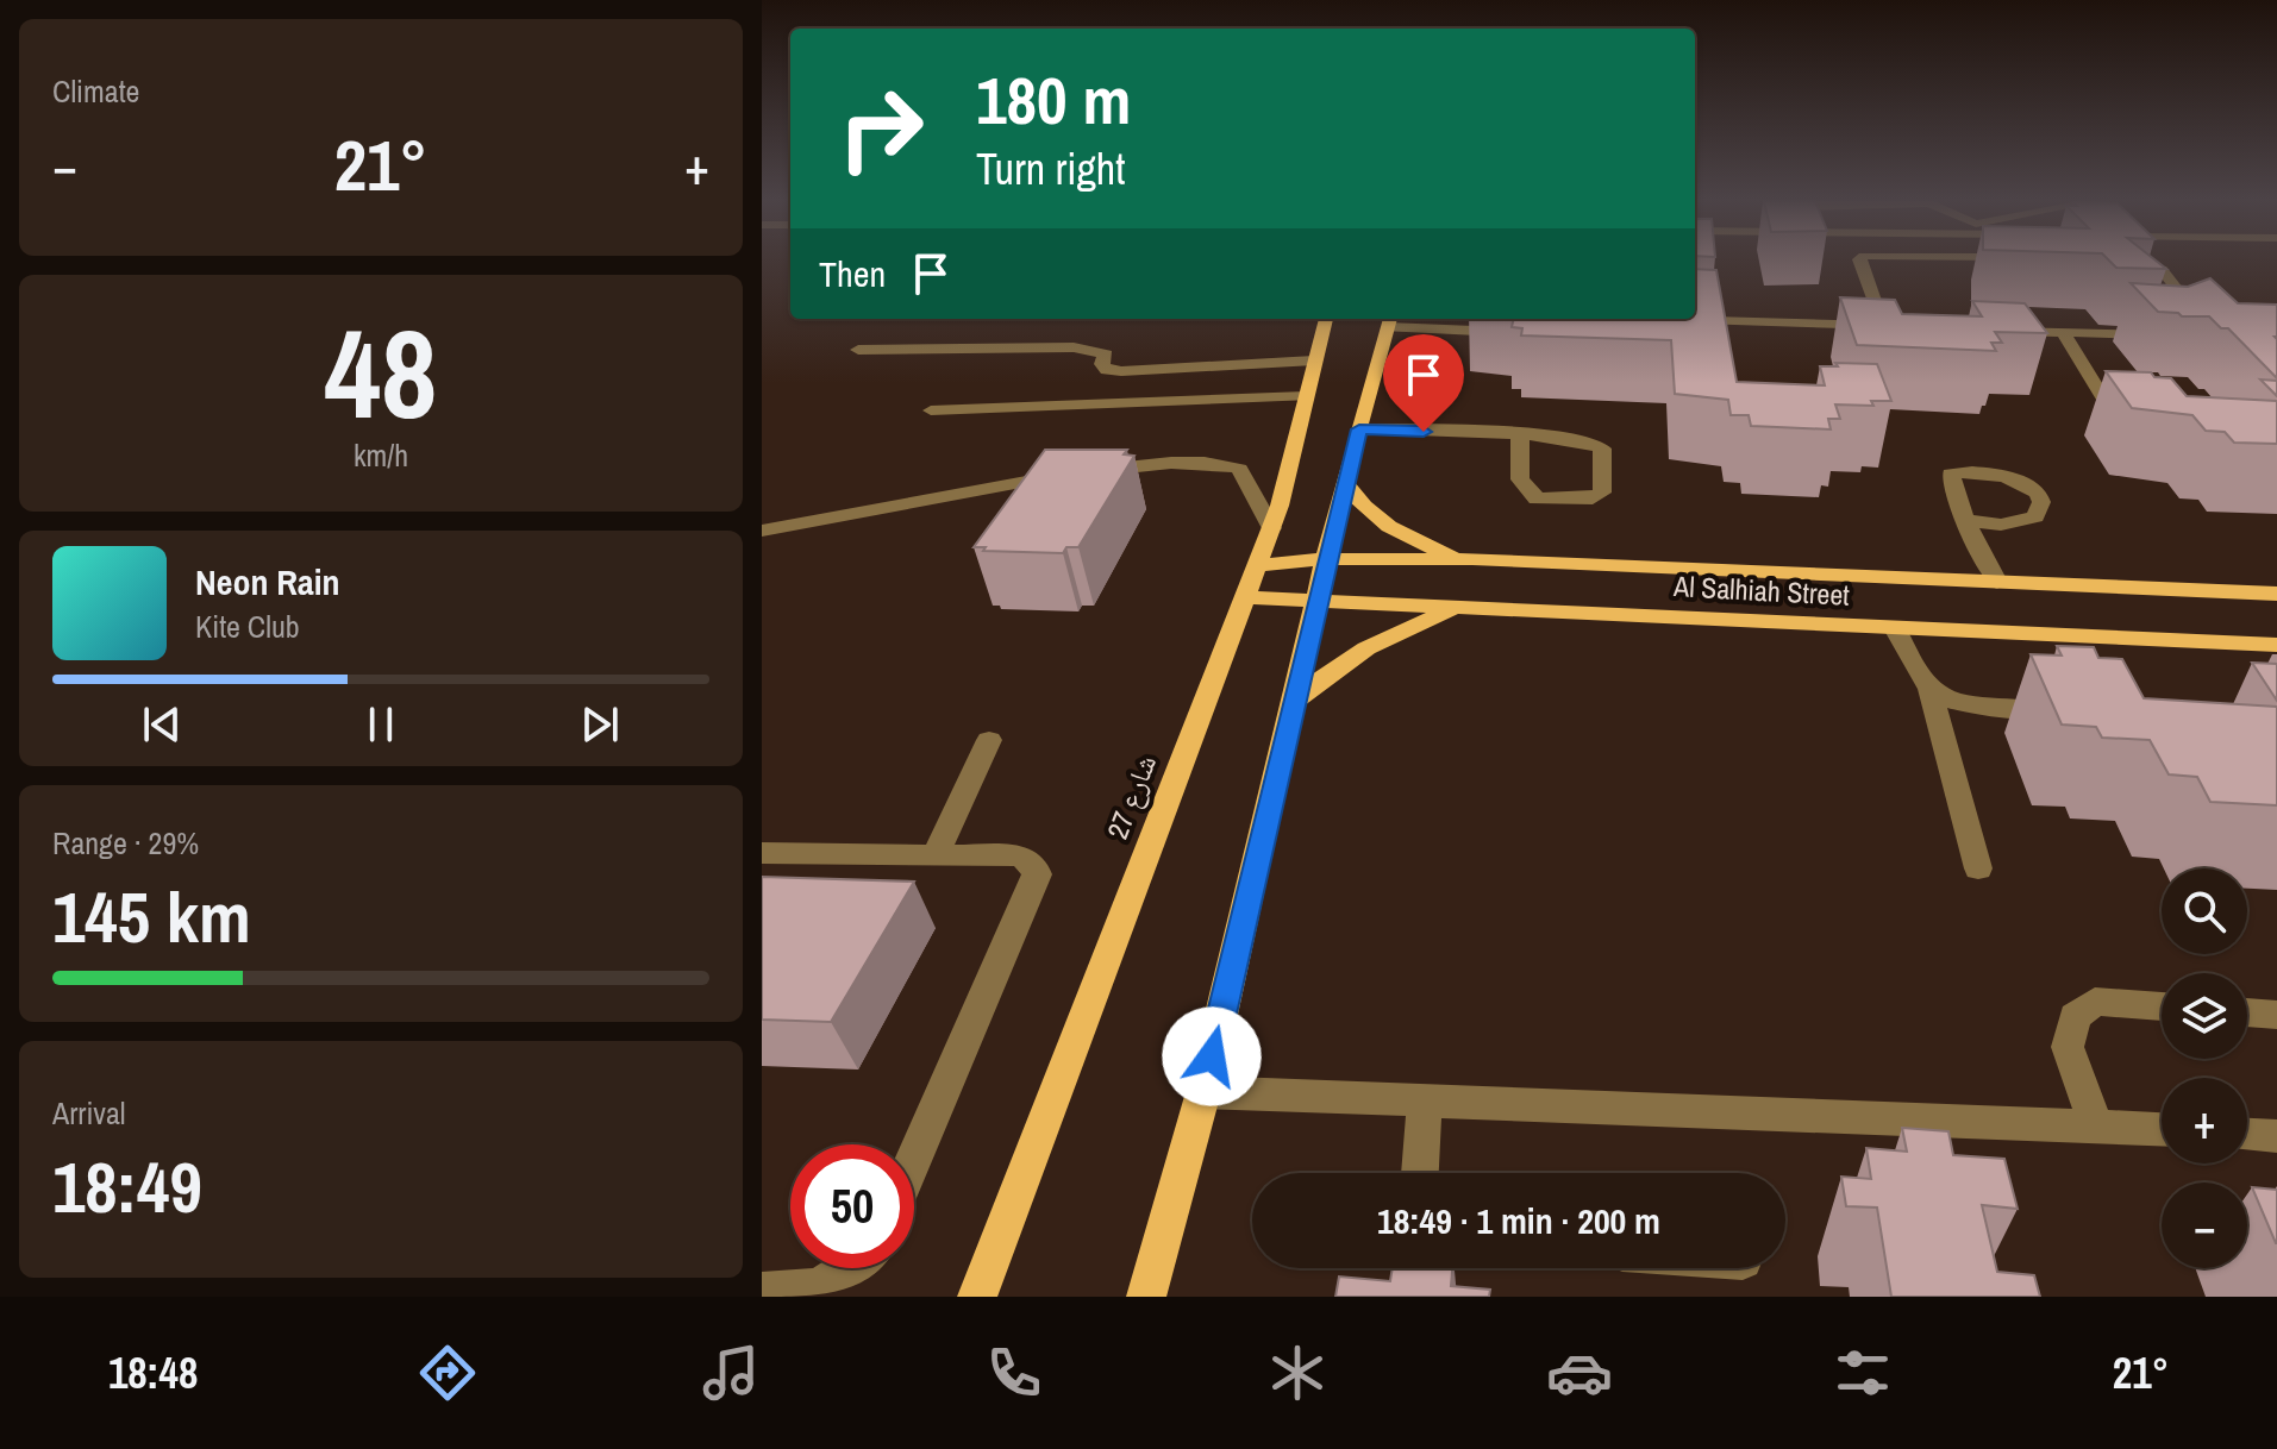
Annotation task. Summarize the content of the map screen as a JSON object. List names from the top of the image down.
{
  "streets": {
    "main road": ["Al Salhiah Street", "شارع 27"]
  },
  "crossings": [
    ["Al Salhiah Street", "شارع 27"]
  ],
  "page": {
    "tile": [
      "Climate",
      ["48", "km/h"],
      ["Range · 29%", "145 km"],
      ["Arrival", "18:49"]
    ],
    "turn": ["180 m", "Turn right"],
    "heat": ["−", "21°", "+"],
    "then": "Then",
    "song": ["Neon Rain", "Kite Club"],
    "map_buttons": ["+", "−"],
    "limit": "50",
    "trip": "18:49 · 1 min · 200 m",
    "tabs": ["18:48", "21°"]
  }
}
